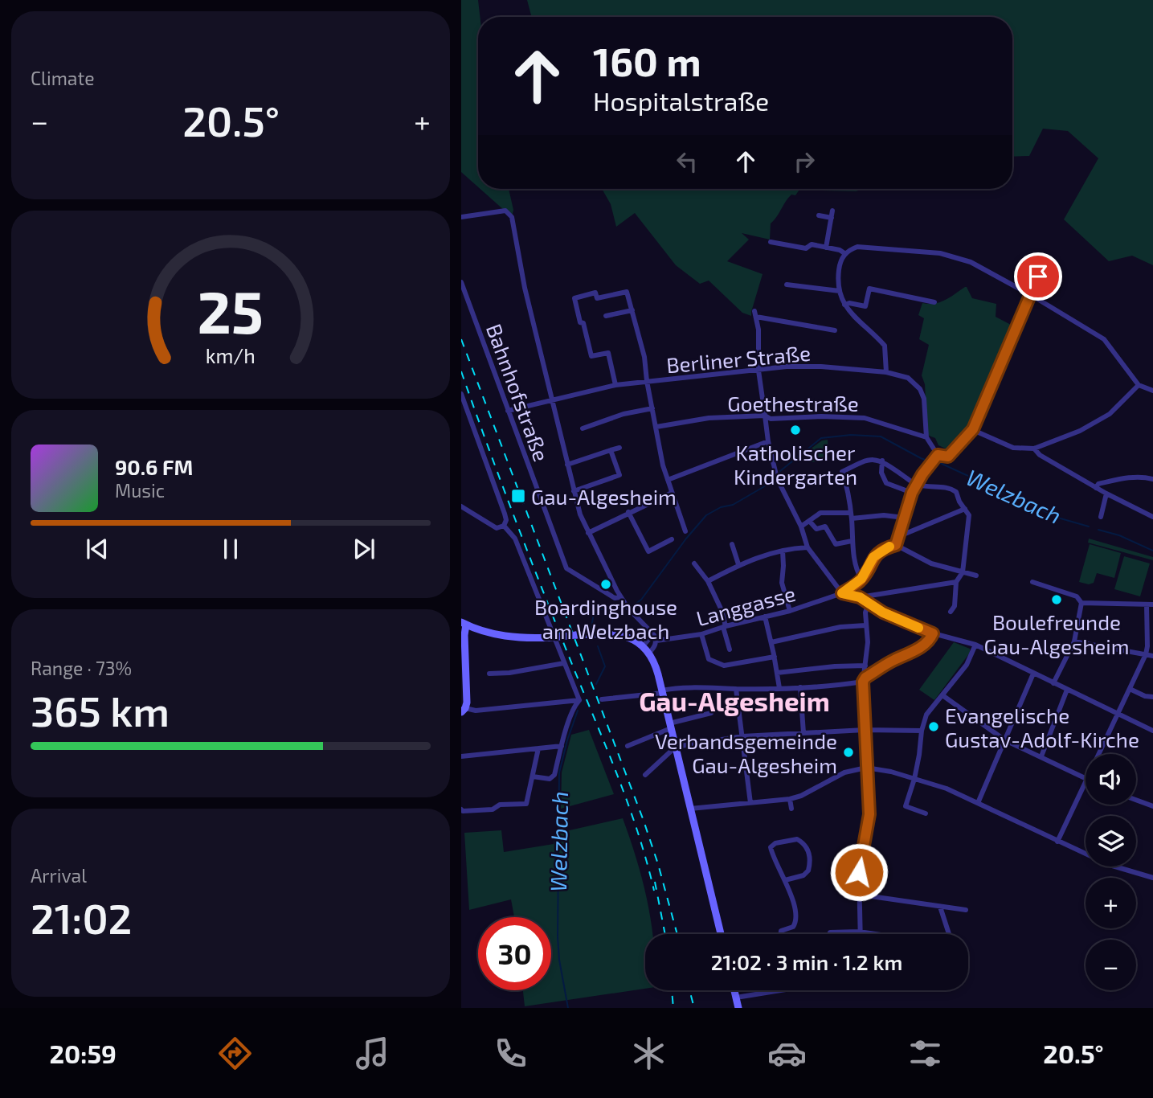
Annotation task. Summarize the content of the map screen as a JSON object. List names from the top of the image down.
{
  "streets": {
    "street": [
      "Berliner Straße",
      "Bahnhofstraße",
      "Goethestraße",
      "Langgasse"
    ]
  },
  "crossings": [
    ["Berliner Straße", "Bahnhofstraße"],
    ["Berliner Straße", "Goethestraße"],
    ["Bahnhofstraße", "Langgasse"]
  ],
  "districts": ["Gau-Algesheim"],
  "water": ["Welzbach"],
  "places": {
    "other": [
      "Katholischer Kindergarten",
      "Boardinghouse am Welzbach",
      "Boulefreunde Gau-Algesheim",
      "Evangelische Gustav-Adolf-Kirche",
      "Verbandsgemeinde Gau-Algesheim"
    ],
    "transit": ["Gau-Algesheim"]
  },
  "page": {
    "tile": [
      "Climate",
      ["Range · 73%", "365 km"],
      ["Arrival", "21:02"]
    ],
    "turn": ["160 m", "Hospitalstraße"],
    "heat": ["−", "20.5°", "+"],
    "song": ["90.6 FM", "Music"],
    "map_buttons": ["+", "−"],
    "limit": "30",
    "trip": "21:02 · 3 min · 1.2 km",
    "tabs": ["20:59", "20.5°"],
    "gauge": ["25", "km/h"]
  }
}
